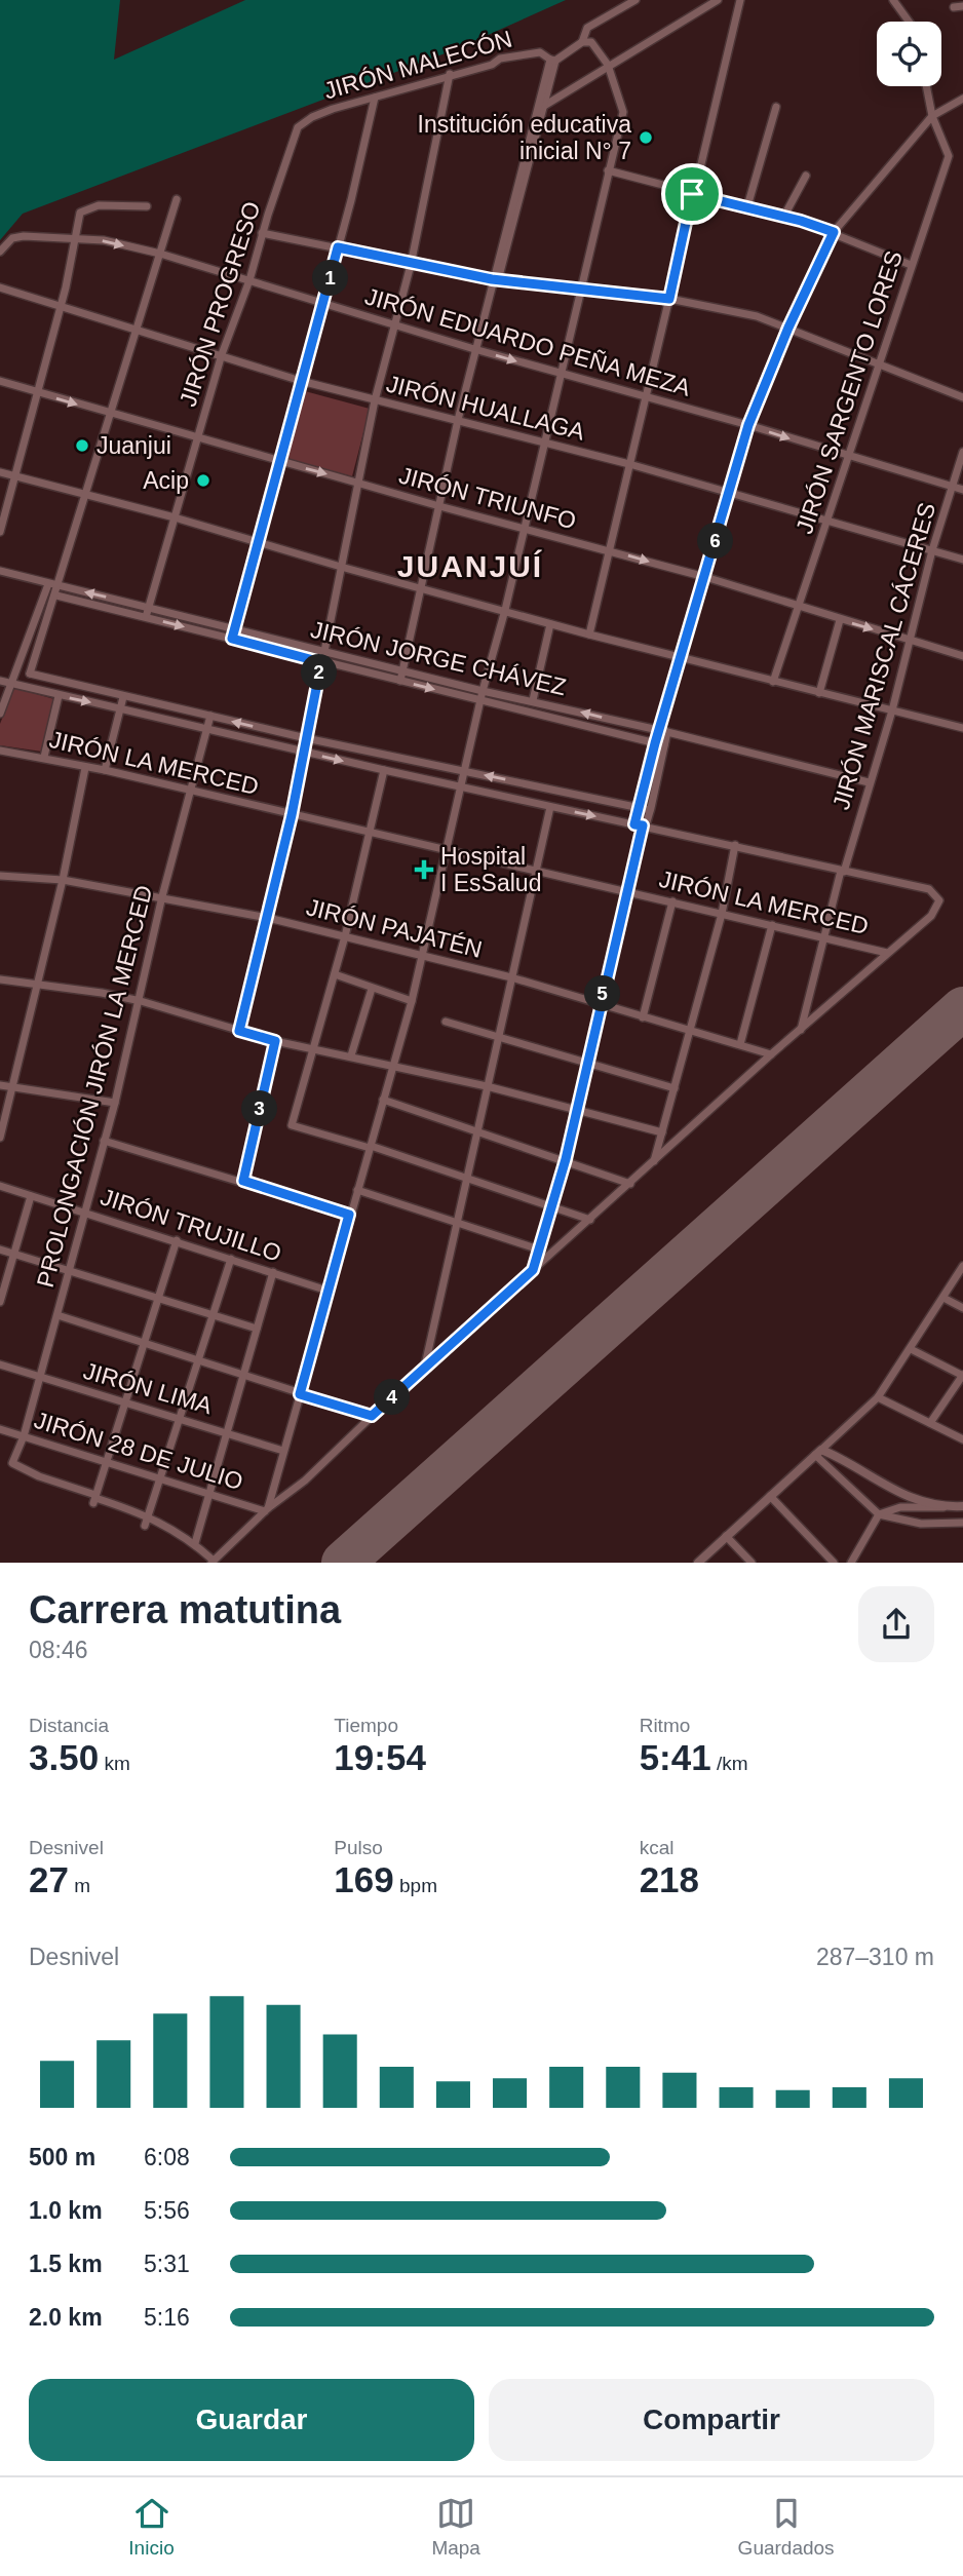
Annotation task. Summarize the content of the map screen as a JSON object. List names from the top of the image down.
{
  "streets": {
    "street": [
      "JIRÓN MALECÓN",
      "JIRÓN PROGRESO",
      "JIRÓN EDUARDO PEÑA MEZA",
      "JIRÓN SARGENTO LORES",
      "JIRÓN HUALLAGA",
      "JIRÓN TRIUNFO",
      "JIRÓN MARISCAL CÁCERES",
      "JIRÓN JORGE CHÁVEZ",
      "JIRÓN LA MERCED",
      "JIRÓN PAJATÉN",
      "PROLONGACIÓN JIRÓN LA MERCED",
      "JIRÓN TRUJILLO",
      "JIRÓN LIMA",
      "JIRÓN 28 DE JULIO"
    ]
  },
  "crossings": [
    ["JIRÓN MALECÓN", "JIRÓN PROGRESO"],
    ["JIRÓN PROGRESO", "JIRÓN EDUARDO PEÑA MEZA"],
    ["JIRÓN PROGRESO", "JIRÓN HUALLAGA"],
    ["JIRÓN PROGRESO", "JIRÓN TRIUNFO"],
    ["JIRÓN PROGRESO", "JIRÓN JORGE CHÁVEZ"],
    ["JIRÓN EDUARDO PEÑA MEZA", "JIRÓN SARGENTO LORES"],
    ["JIRÓN EDUARDO PEÑA MEZA", "JIRÓN MARISCAL CÁCERES"],
    ["JIRÓN SARGENTO LORES", "JIRÓN HUALLAGA"],
    ["JIRÓN SARGENTO LORES", "JIRÓN TRIUNFO"],
    ["JIRÓN HUALLAGA", "JIRÓN MARISCAL CÁCERES"],
    ["JIRÓN TRIUNFO", "JIRÓN MARISCAL CÁCERES"],
    ["JIRÓN MARISCAL CÁCERES", "JIRÓN JORGE CHÁVEZ"],
    ["JIRÓN MARISCAL CÁCERES", "JIRÓN LA MERCED"],
    ["JIRÓN LA MERCED", "PROLONGACIÓN JIRÓN LA MERCED"],
    ["JIRÓN PAJATÉN", "PROLONGACIÓN JIRÓN LA MERCED"],
    ["PROLONGACIÓN JIRÓN LA MERCED", "JIRÓN TRUJILLO"],
    ["PROLONGACIÓN JIRÓN LA MERCED", "JIRÓN LIMA"],
    ["PROLONGACIÓN JIRÓN LA MERCED", "JIRÓN 28 DE JULIO"]
  ],
  "districts": ["JUANJUÍ"],
  "places": {
    "other": ["Institución educativa inicial N° 7", "Juanjui", "Acip"],
    "health": ["Hospital I EsSalud"]
  },
  "page": {
    "pins": [
      "1",
      "6",
      "2",
      "5",
      "3",
      "4"
    ],
    "heading": ["Carrera matutina", "08:46"],
    "stats": [
      ["Distancia", "3.50 km"],
      ["Tiempo", "19:54"],
      ["Ritmo", "5:41 /km"],
      ["Desnivel", "27 m"],
      ["Pulso", "169 bpm"],
      ["kcal", "218"]
    ],
    "chart": ["Desnivel", "287–310 m"],
    "list": [
      {
        "name": "500 m",
        "note": "6:08"
      },
      {
        "name": "1.0 km",
        "note": "5:56"
      },
      {
        "name": "1.5 km",
        "note": "5:31"
      },
      {
        "name": "2.0 km",
        "note": "5:16"
      }
    ],
    "buttons": ["Guardar", "Compartir"],
    "tabs": ["Inicio", "Mapa", "Guardados"]
  }
}
